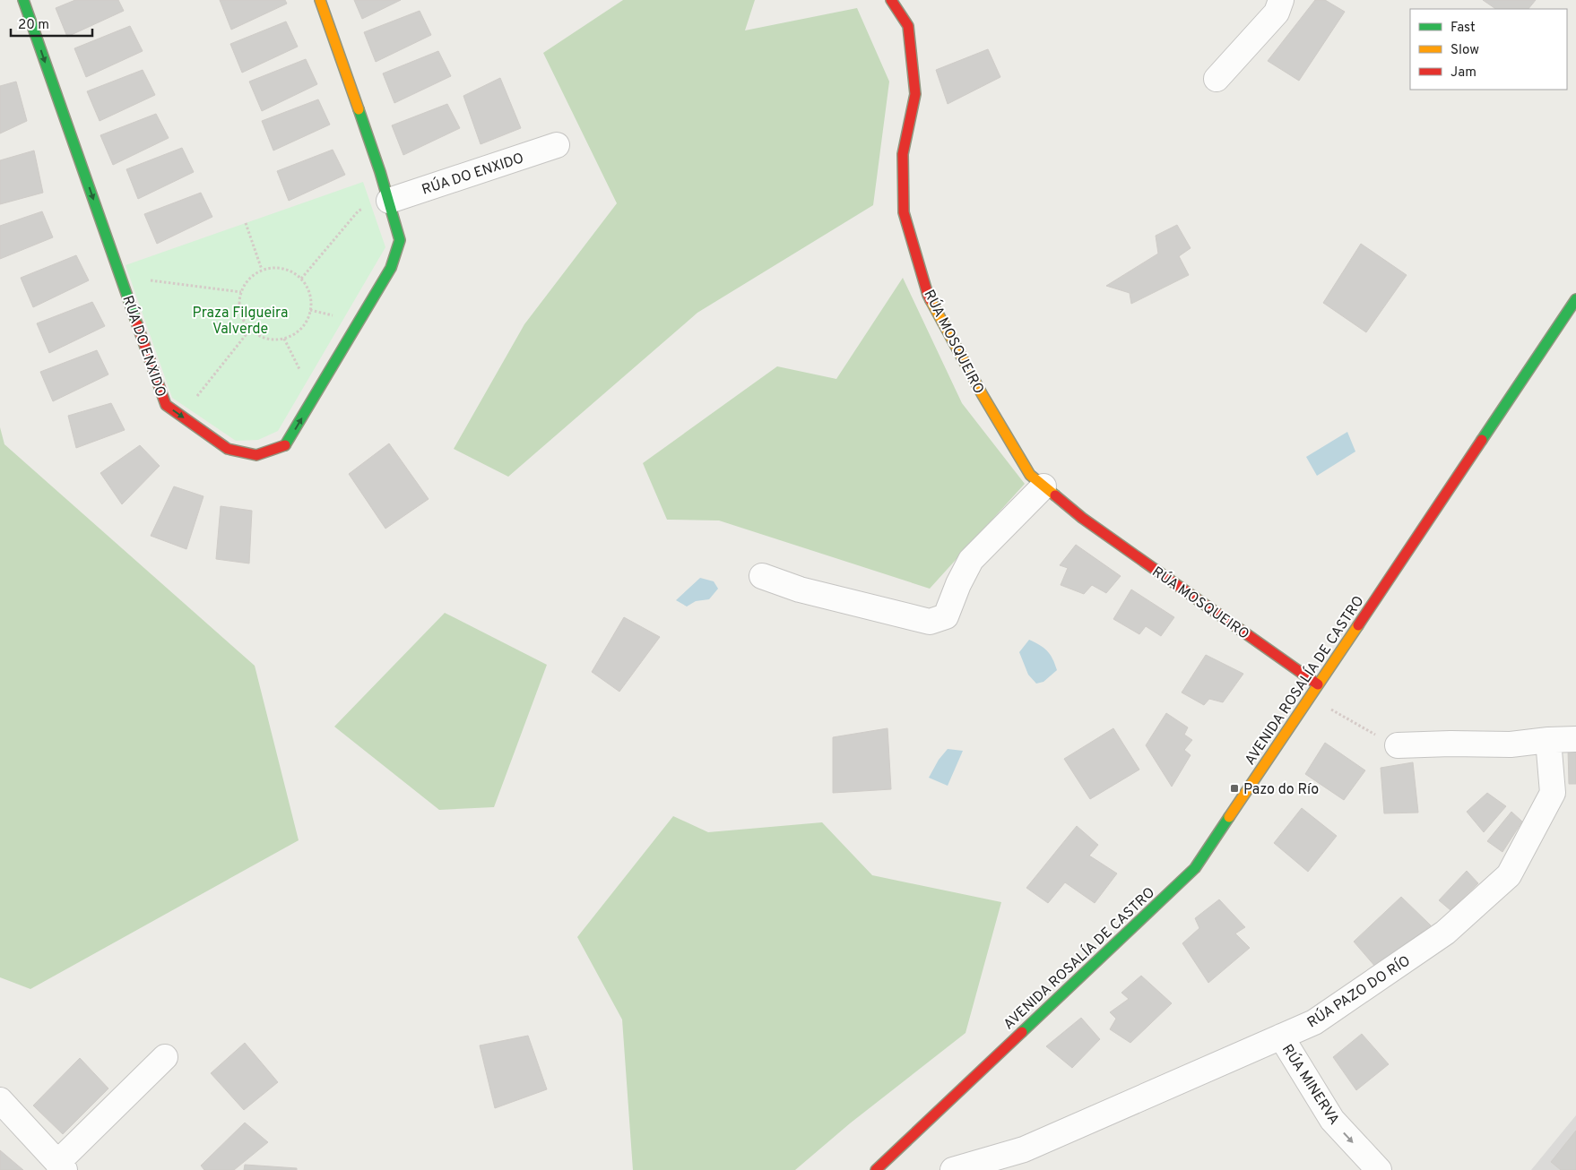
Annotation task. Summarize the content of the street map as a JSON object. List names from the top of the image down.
{
  "streets": {
    "street": [
      "RÚA DO ENXIDO",
      "RÚA MOSQUEIRO",
      "AVENIDA ROSALÍA DE CASTRO",
      "RÚA PAZO DO RÍO",
      "RÚA MINERVA"
    ]
  },
  "crossings": [
    ["RÚA MOSQUEIRO", "AVENIDA ROSALÍA DE CASTRO"],
    ["RÚA PAZO DO RÍO", "RÚA MINERVA"]
  ],
  "one_way": ["RÚA MINERVA"],
  "parks": ["Praza Filgueira Valverde"],
  "places": {
    "transit": ["Pazo do Río"]
  },
  "legend": ["Fast", "Slow", "Jam"],
  "scale_bar": "20 m"
}
